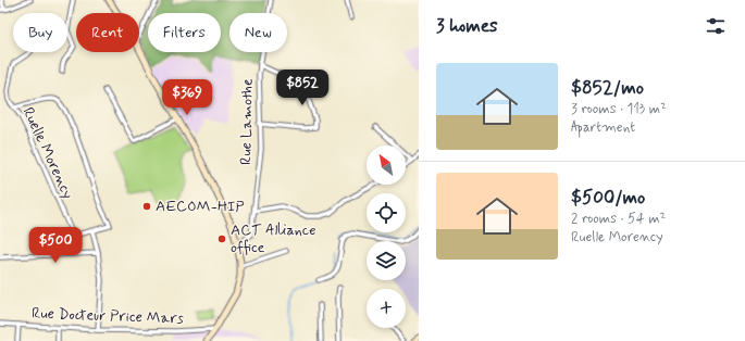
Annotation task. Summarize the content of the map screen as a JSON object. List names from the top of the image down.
{
  "streets": {
    "street": ["Rue Lamothe", "Ruelle Morency", "Rue Docteur Price Mars"]
  },
  "places": ["AECOM-HIP", "ACT Alliance office"],
  "north": "top left",
  "page": {
    "heading": "3 homes",
    "chip": [
      "Buy",
      "Rent",
      "Filters",
      "New"
    ],
    "list": [
      {
        "name": "$852/mo",
        "note": "3 rooms · 113 m² · Apartment"
      },
      {
        "name": "$500/mo",
        "note": "2 rooms · 54 m² · Ruelle Morency"
      }
    ],
    "price": ["$852", "$369", "$500"],
    "map_buttons": "+"
  }
}
